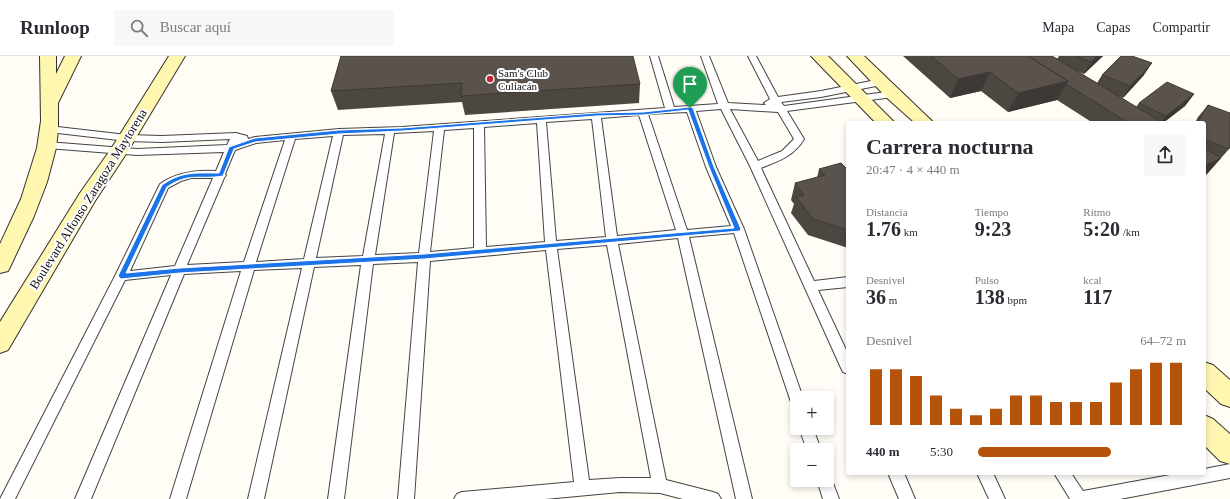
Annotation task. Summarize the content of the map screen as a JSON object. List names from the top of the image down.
{
  "streets": {
    "street": ["Boulevard Alfonso Zaragoza Maytorena"]
  },
  "places": ["Sam's Club Culiacán"],
  "page": {
    "header": "Runloop",
    "search": "Buscar aquí",
    "nav": ["Mapa", "Capas", "Compartir"],
    "heading": ["Carrera nocturna", "20:47 · 4 × 440 m"],
    "stats": [
      ["Distancia", "1.76 km"],
      ["Tiempo", "9:23"],
      ["Ritmo", "5:20 /km"],
      ["Desnivel", "36 m"],
      ["Pulso", "138 bpm"],
      ["kcal", "117"]
    ],
    "chart": ["Desnivel", "64–72 m"],
    "map_buttons": ["+", "−"],
    "list": [
      {
        "name": "440 m",
        "note": "5:30"
      }
    ]
  }
}
